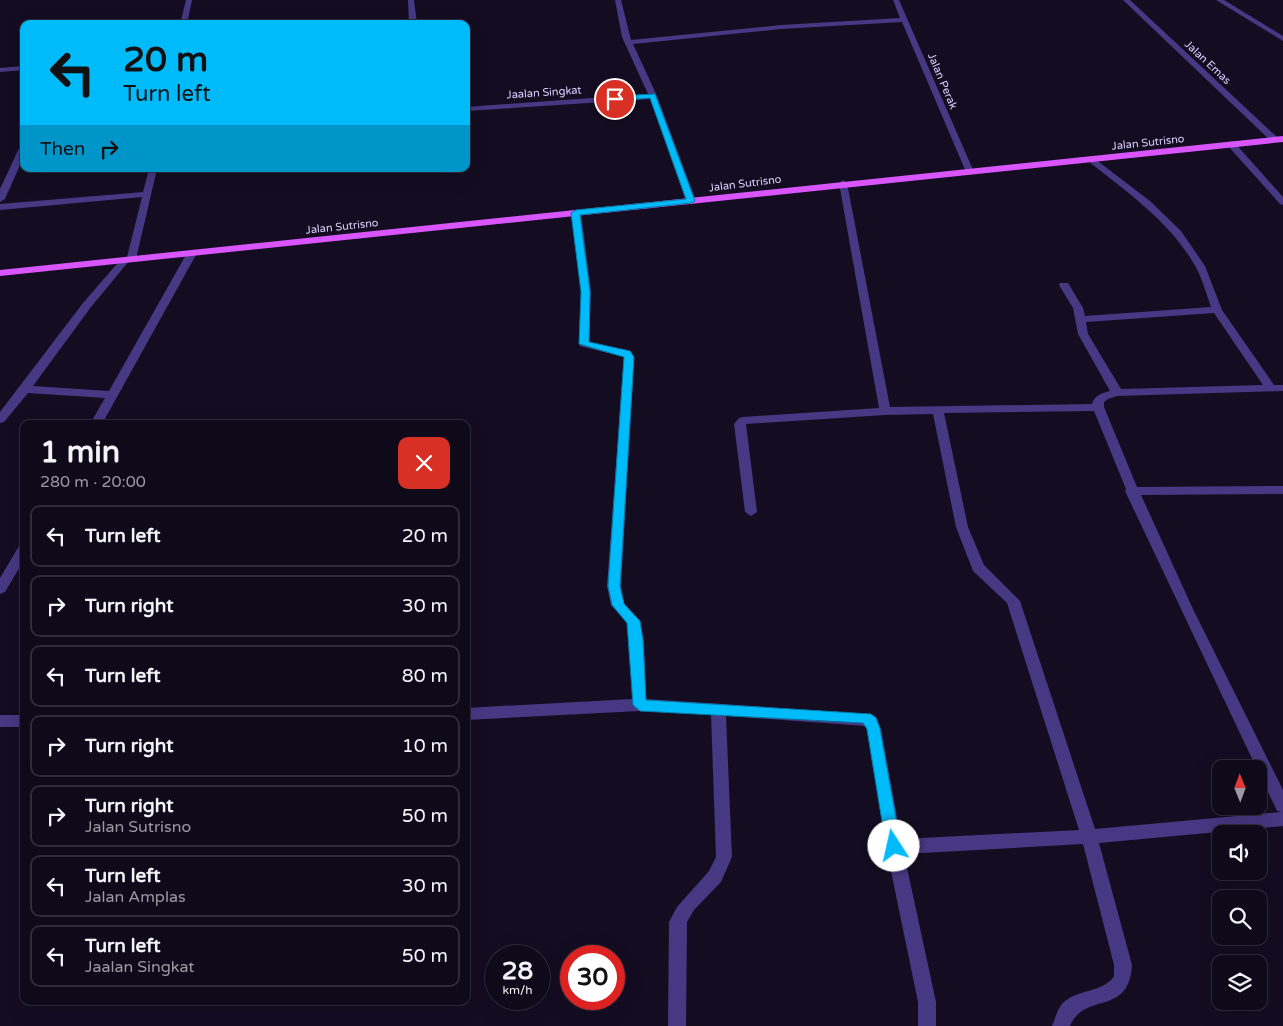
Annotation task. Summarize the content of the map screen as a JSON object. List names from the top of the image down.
{
  "streets": {
    "main road": ["Jalan Sutrisno"],
    "street": ["Jalan Emas", "Jalan Perak", "Jaalan Singkat"]
  },
  "crossings": [
    ["Jalan Emas", "Jalan Sutrisno"],
    ["Jalan Perak", "Jalan Sutrisno"]
  ],
  "north": "top",
  "page": {
    "turn": ["20 m", "Turn left"],
    "then": "Then",
    "heading": ["1 min", "280 m · 20:00"],
    "list": [
      {
        "name": "Turn left",
        "value": "20 m"
      },
      {
        "name": "Turn right",
        "value": "30 m"
      },
      {
        "name": "Turn left",
        "value": "80 m"
      },
      {
        "name": "Turn right",
        "value": "10 m"
      },
      {
        "name": "Turn right",
        "note": "Jalan Sutrisno",
        "value": "50 m"
      },
      {
        "name": "Turn left",
        "note": "Jalan Amplas",
        "value": "30 m"
      },
      {
        "name": "Turn left",
        "note": "Jaalan Singkat",
        "value": "50 m"
      }
    ],
    "speed": "28 km/h",
    "limit": "30"
  }
}
